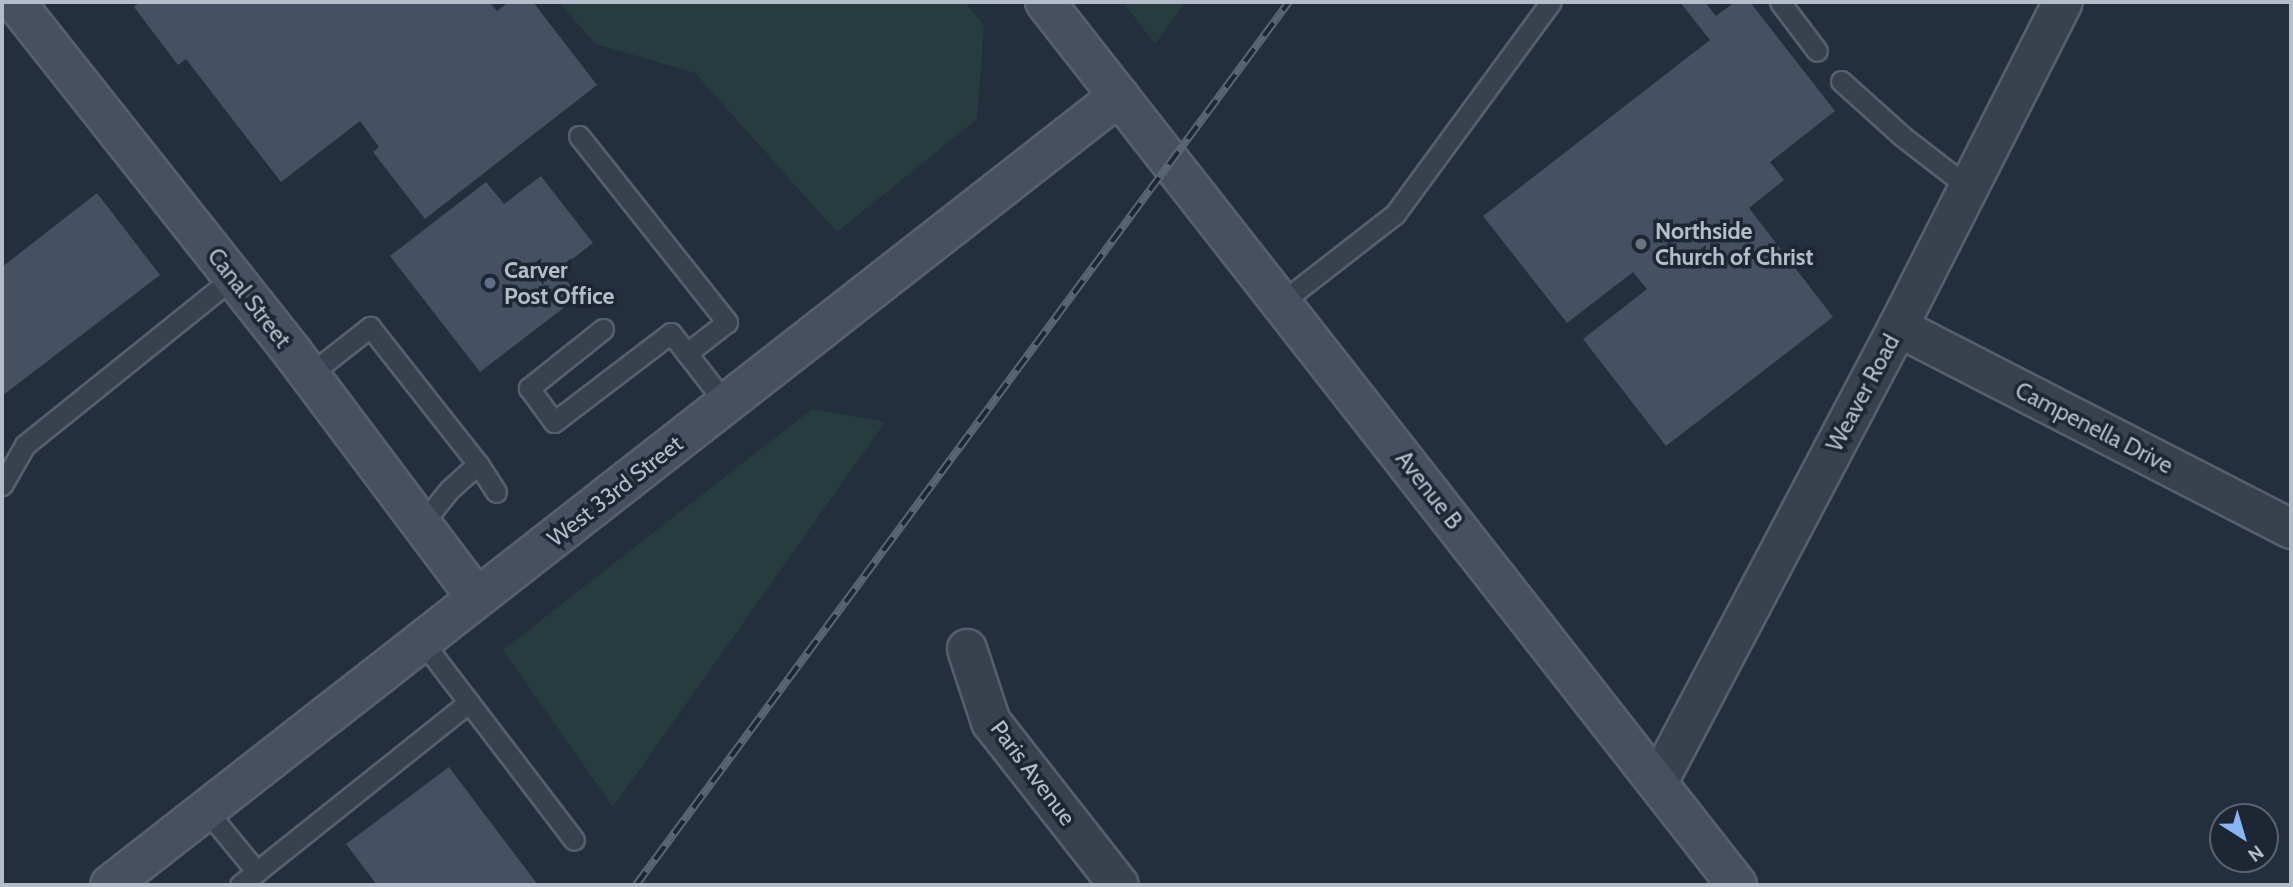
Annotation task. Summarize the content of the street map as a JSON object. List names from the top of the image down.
{
  "streets": {
    "street": [
      "Canal Street",
      "Weaver Road",
      "Campenella Drive",
      "Avenue B",
      "West 33rd Street",
      "Paris Avenue"
    ]
  },
  "crossings": [
    ["Canal Street", "West 33rd Street"],
    ["Weaver Road", "Campenella Drive"],
    ["Weaver Road", "Avenue B"],
    ["Avenue B", "West 33rd Street"]
  ],
  "places": ["Northside Church of Christ", "Carver Post Office"],
  "north": "bottom right"
}
